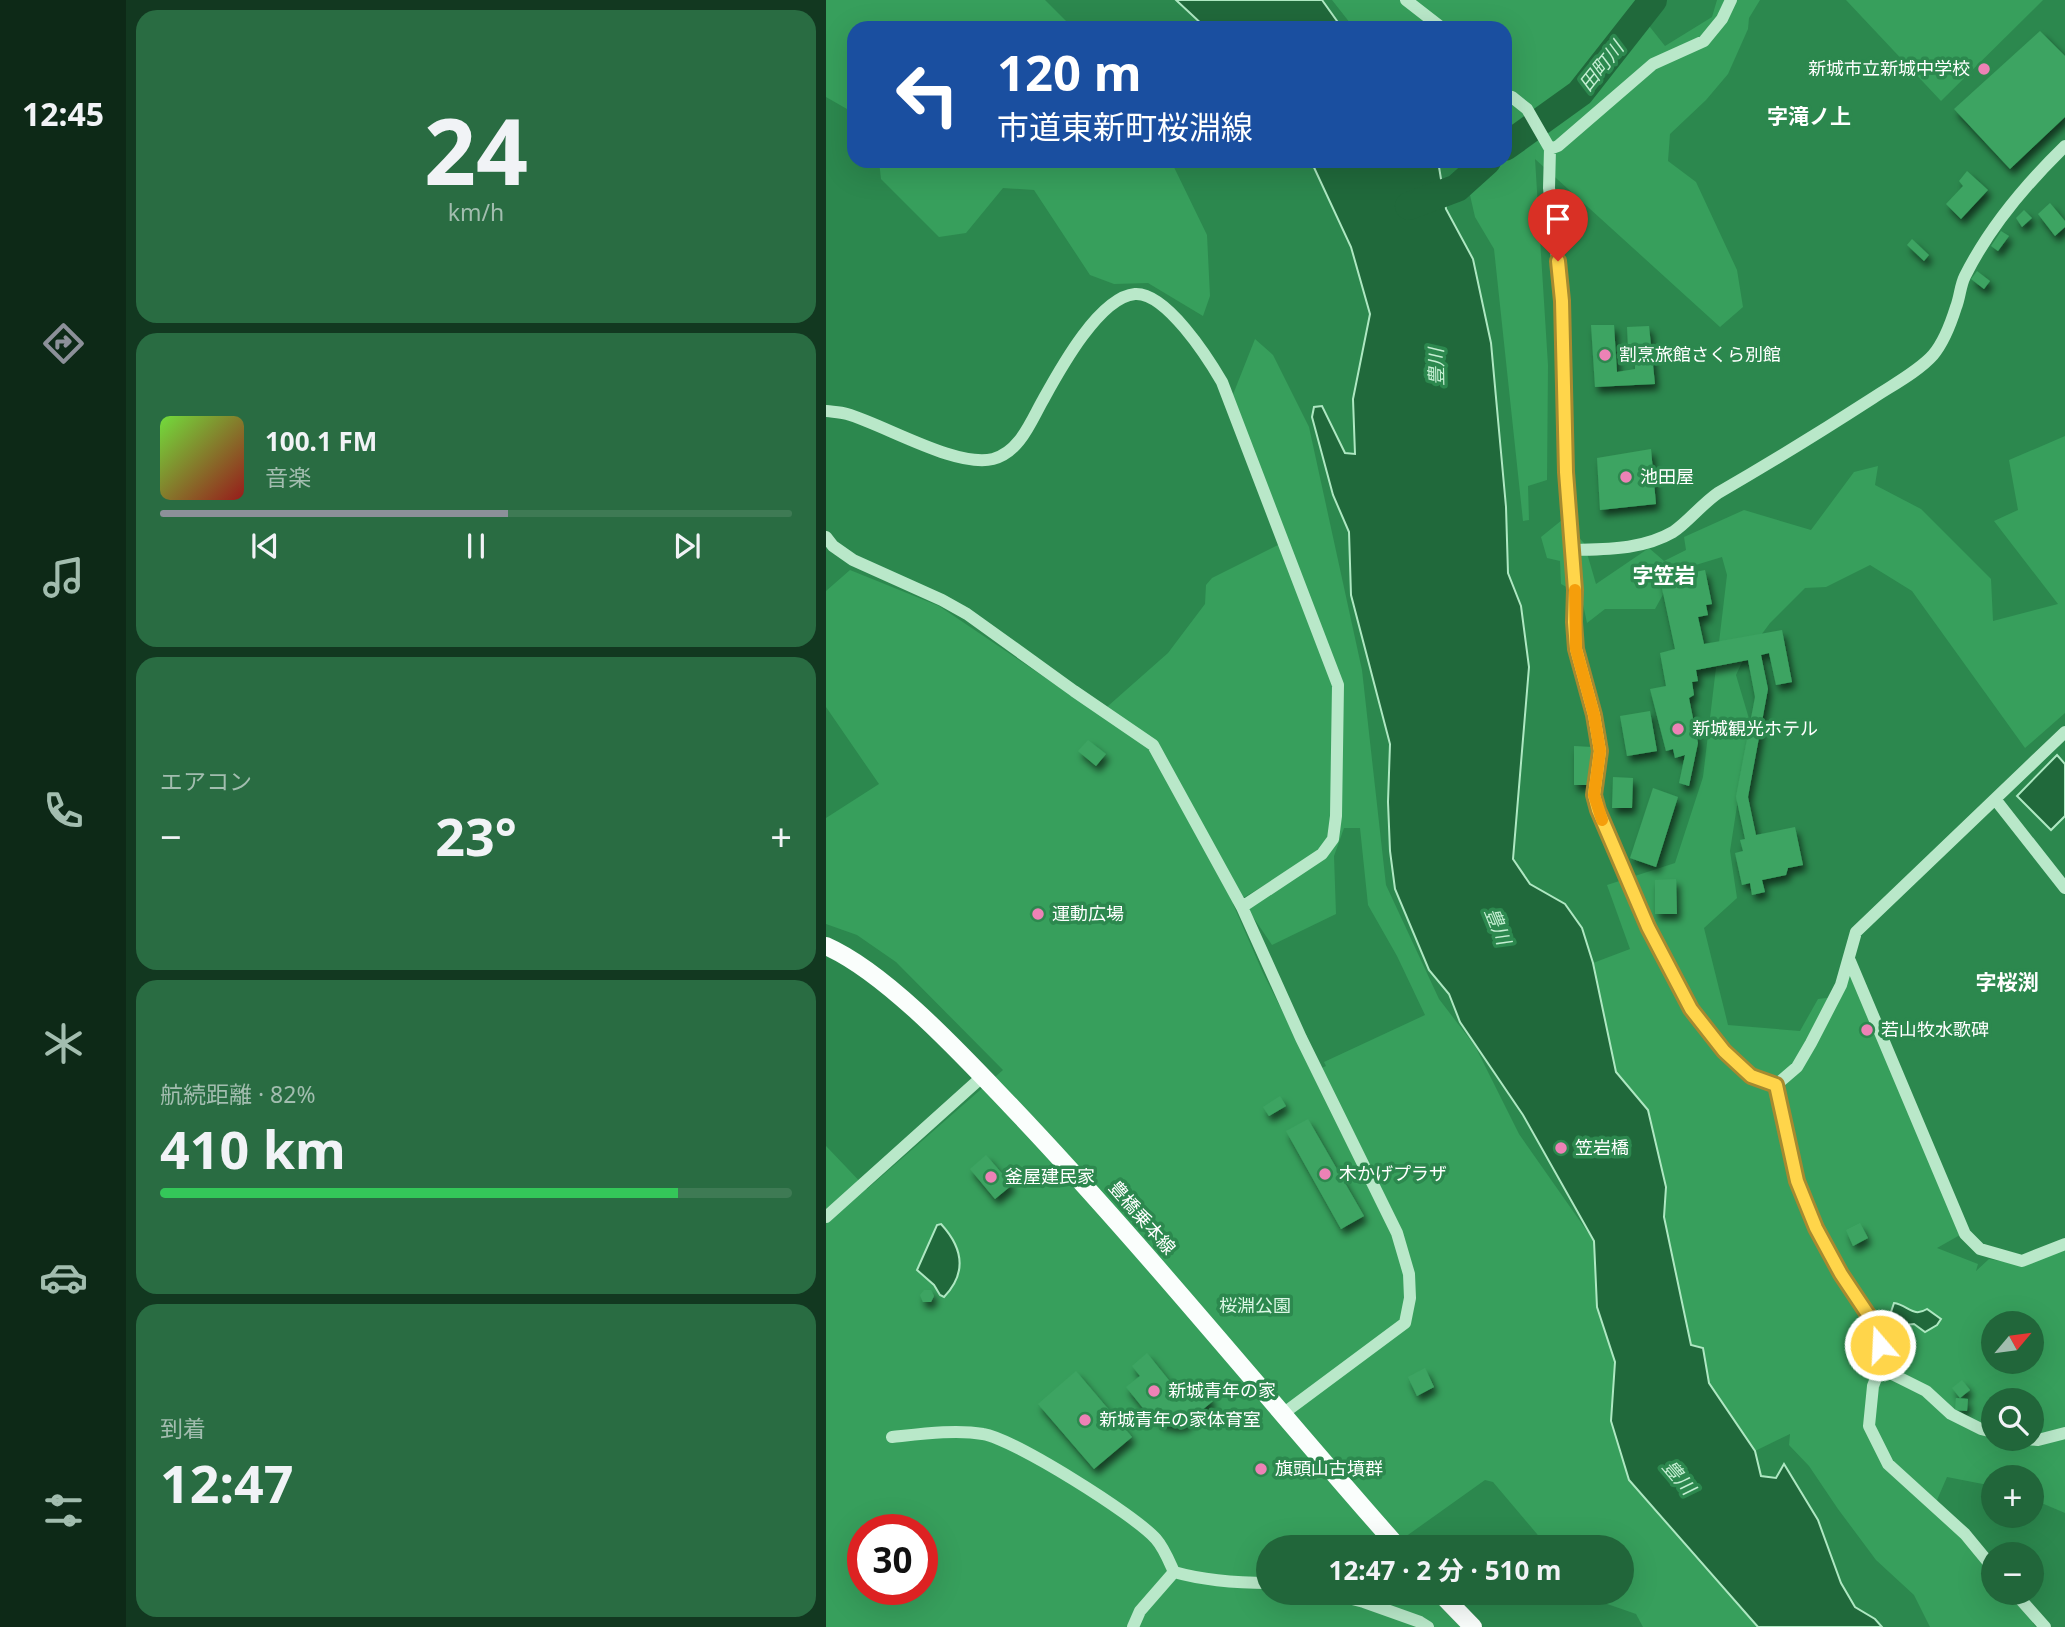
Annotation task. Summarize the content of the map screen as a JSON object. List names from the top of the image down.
{
  "streets": {
    "main road": ["豊橋乗本線"]
  },
  "districts": ["字滝ノ上", "字笠岩", "字桜渕"],
  "water": ["田町川", "豊川"],
  "parks": ["桜淵公園"],
  "places": [
    "新城市立新城中学校",
    "割烹旅館さくら別館",
    "池田屋",
    "新城観光ホテル",
    "運動広場",
    "若山牧水歌碑",
    "笠岩橋",
    "木かげプラザ",
    "釜屋建民家",
    "新城青年の家",
    "新城青年の家体育室",
    "旗頭山古墳群"
  ],
  "north": "top right",
  "page": {
    "tabs": "12:45",
    "tile": [
      ["24", "km/h"],
      "エアコン",
      ["航続距離 · 82%", "410 km"],
      ["到着", "12:47"]
    ],
    "turn": ["120 m", "市道東新町桜淵線"],
    "song": ["100.1 FM", "音楽"],
    "heat": ["−", "23°", "+"],
    "map_buttons": ["+", "−"],
    "limit": "30",
    "trip": "12:47 · 2 分 · 510 m"
  }
}
